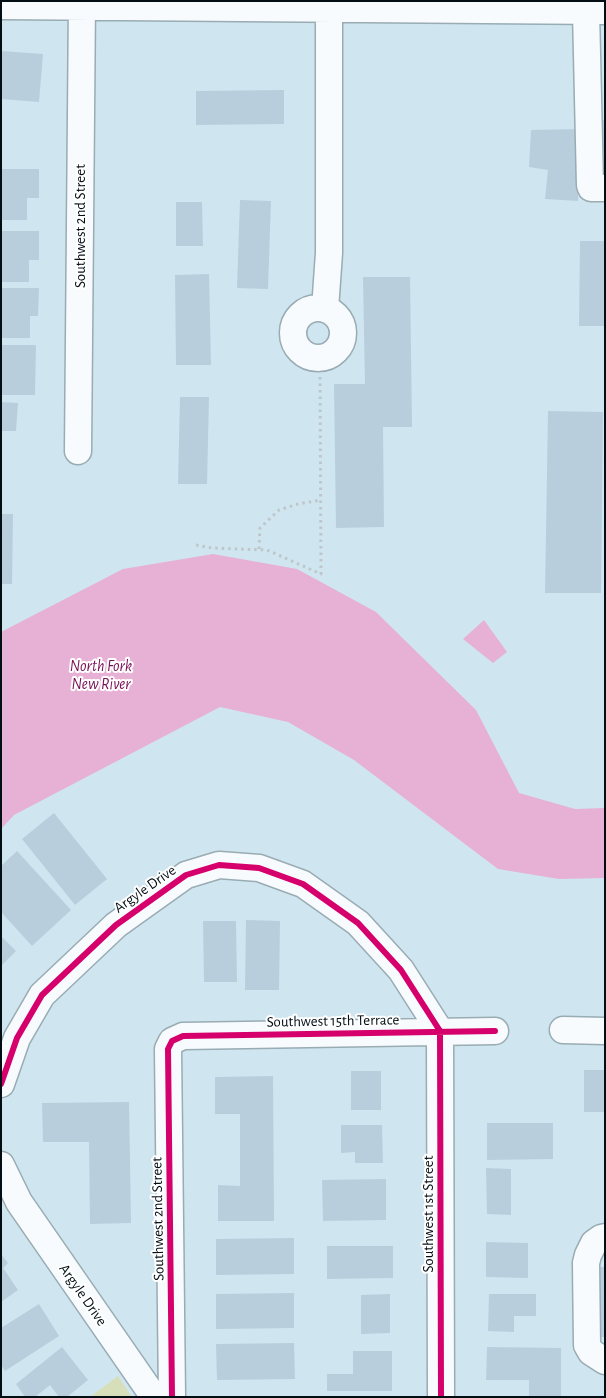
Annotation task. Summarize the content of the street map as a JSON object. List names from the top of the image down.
{
  "streets": {
    "street": [
      "Southwest 2nd Street",
      "Argyle Drive",
      "Southwest 15th Terrace",
      "Southwest 1st Street"
    ]
  },
  "crossings": [
    ["Southwest 2nd Street", "Southwest 15th Terrace"],
    ["Argyle Drive", "Southwest 15th Terrace"],
    ["Argyle Drive", "Southwest 1st Street"],
    ["Southwest 15th Terrace", "Southwest 1st Street"]
  ],
  "water": ["North Fork New River"]
}
